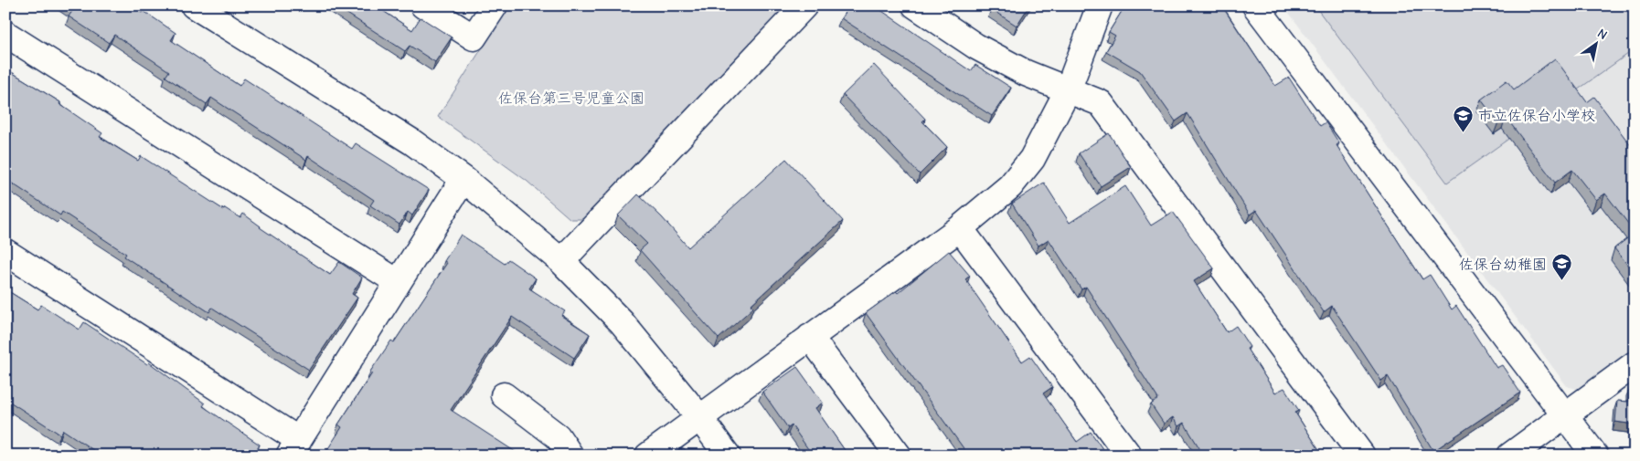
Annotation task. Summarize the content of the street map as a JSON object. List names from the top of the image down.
{
  "parks": ["佐保台第三号児童公園"],
  "places": {
    "school or university": ["市立佐保台小学校", "佐保台幼稚園"]
  },
  "north": "top right"
}
